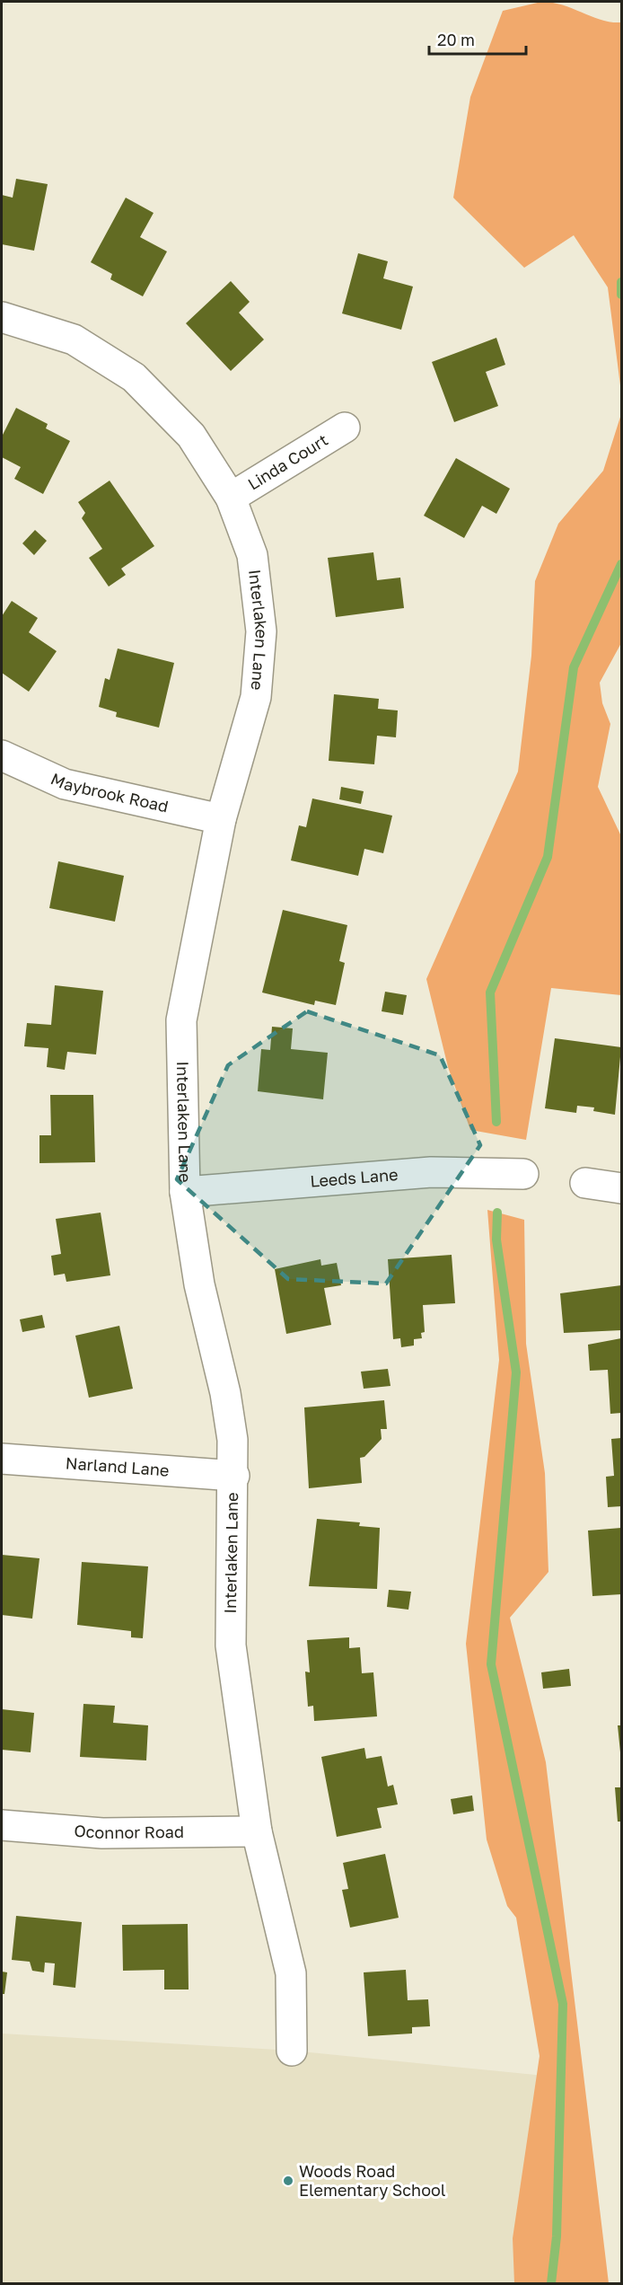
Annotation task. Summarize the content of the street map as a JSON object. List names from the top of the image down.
{
  "streets": {
    "street": [
      "Linda Court",
      "Interlaken Lane",
      "Maybrook Road",
      "Leeds Lane",
      "Narland Lane",
      "Oconnor Road"
    ]
  },
  "crossings": [
    ["Linda Court", "Interlaken Lane"],
    ["Interlaken Lane", "Maybrook Road"],
    ["Interlaken Lane", "Leeds Lane"],
    ["Interlaken Lane", "Narland Lane"],
    ["Interlaken Lane", "Oconnor Road"]
  ],
  "places": ["Woods Road Elementary School"],
  "scale_bar": "20 m"
}
